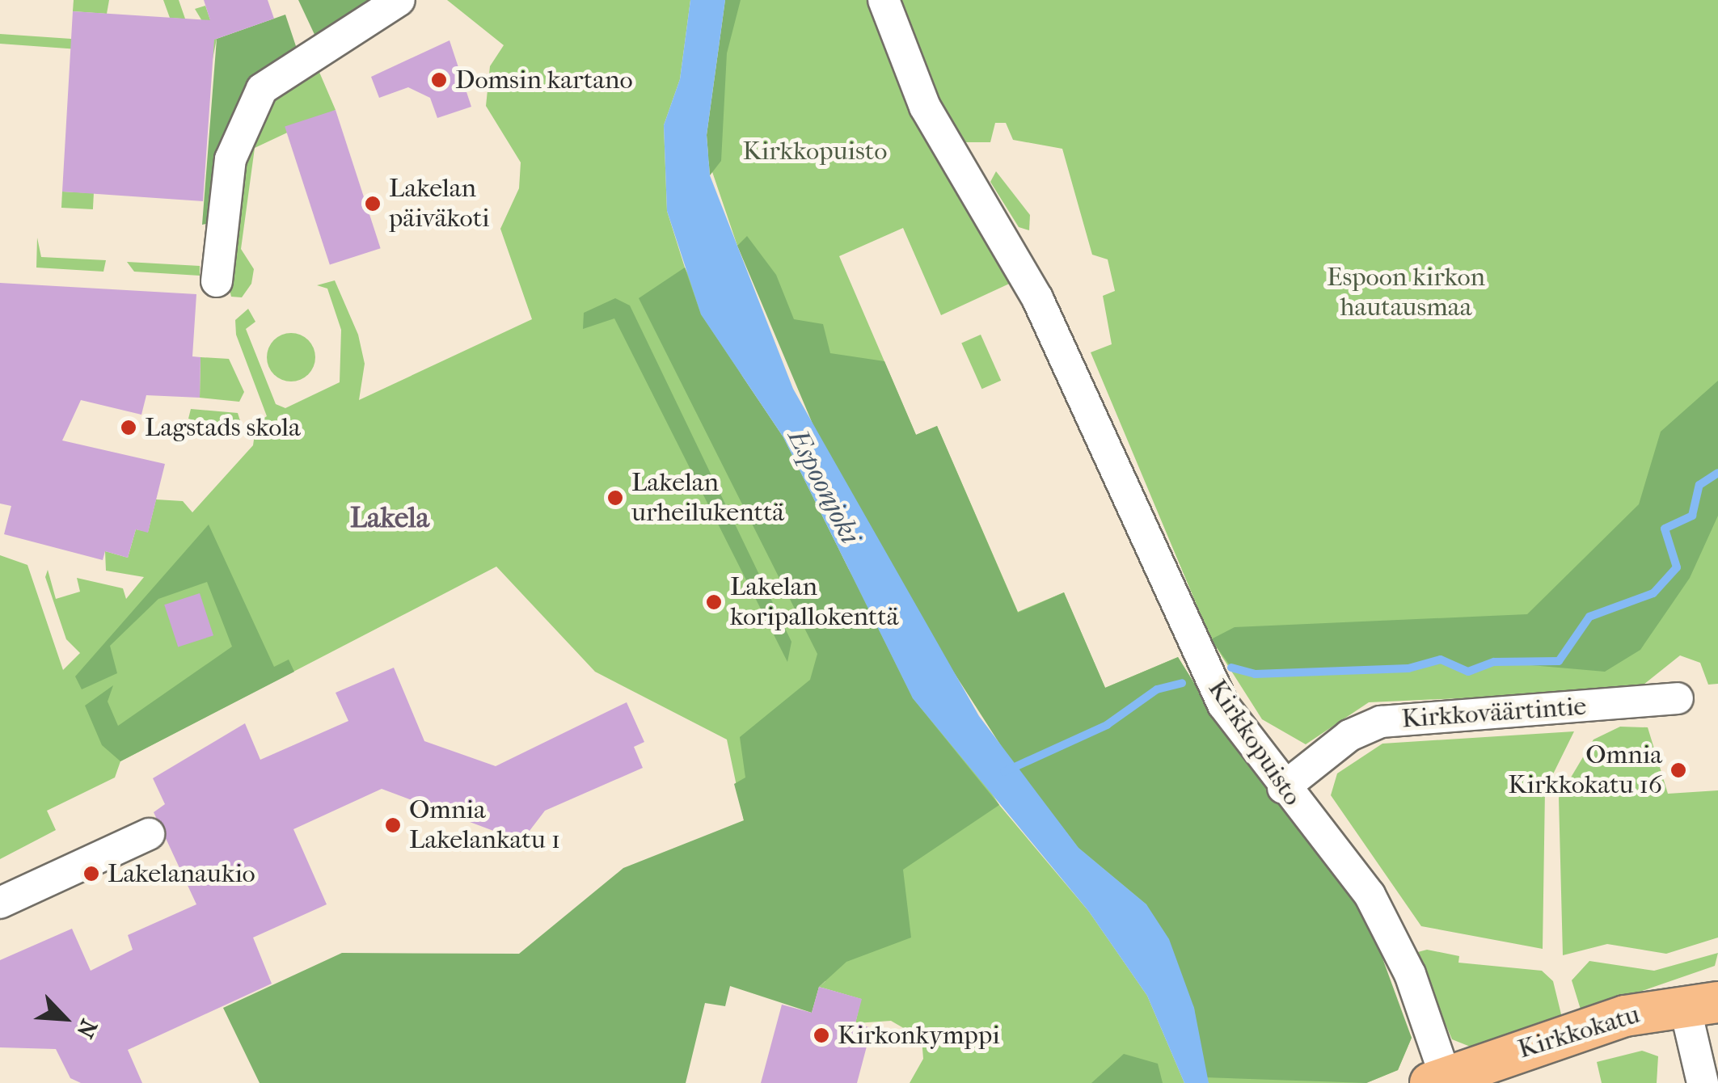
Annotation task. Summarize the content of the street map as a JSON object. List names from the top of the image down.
{
  "streets": {
    "main road": ["Kirkkokatu"],
    "street": ["Kirkkoväärtintie", "Kirkkopuisto"]
  },
  "crossings": [
    ["Kirkkoväärtintie", "Kirkkopuisto"],
    ["Kirkkopuisto", "Kirkkokatu"]
  ],
  "districts": ["Lakela"],
  "water": ["Espoonjoki"],
  "parks": ["Kirkkopuisto", "Espoon kirkon hautausmaa"],
  "places": [
    "Domsin kartano",
    "Lakelan päiväkoti",
    "Lagstads skola",
    "Lakelan urheilukenttä",
    "Lakelan koripallokenttä",
    "Omnia Kirkkokatu 16",
    "Omnia Lakelankatu 1",
    "Lakelanaukio",
    "Kirkonkymppi"
  ],
  "north": "bottom right"
}
